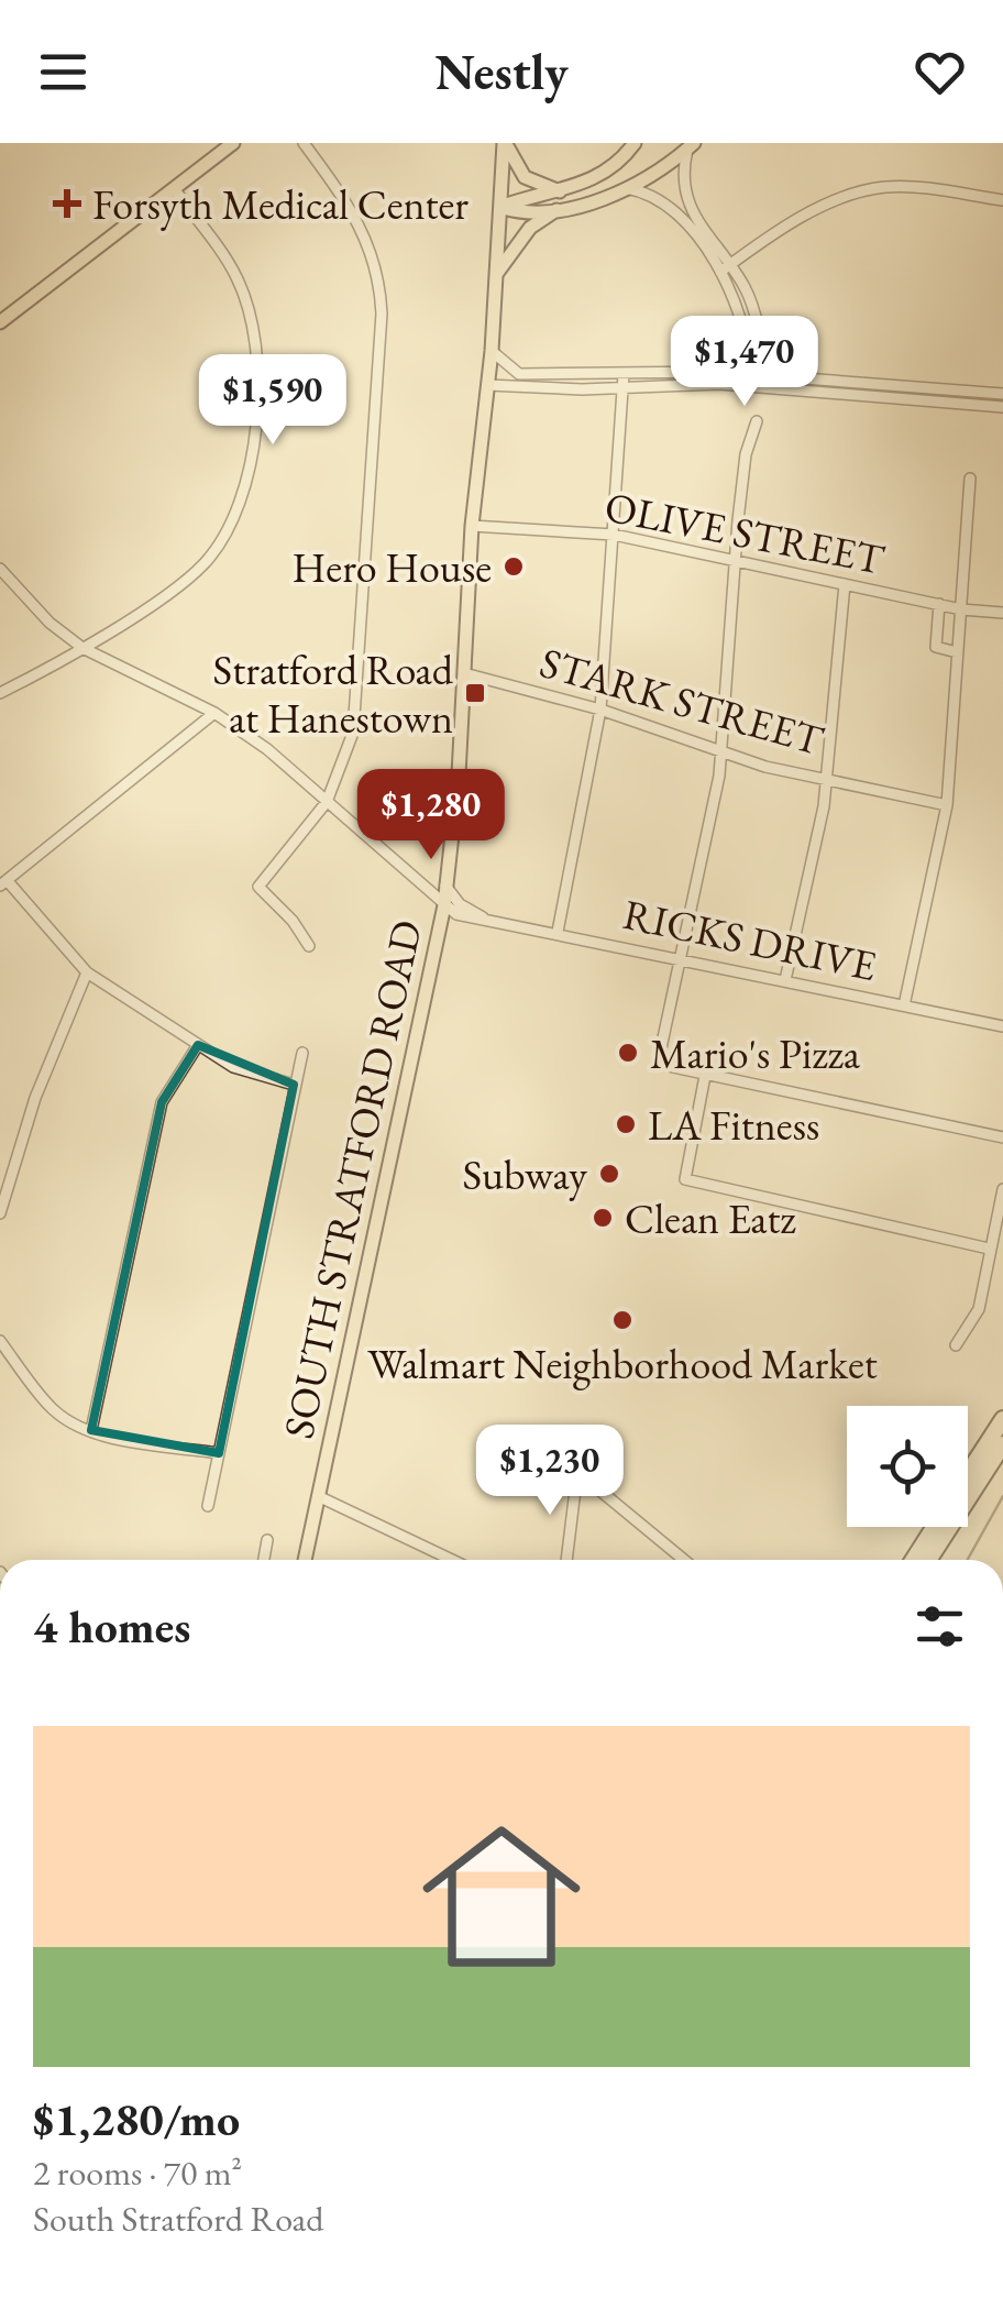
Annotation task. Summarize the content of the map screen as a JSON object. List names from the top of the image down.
{
  "streets": {
    "main road": ["SOUTH STRATFORD ROAD"],
    "street": ["OLIVE STREET", "STARK STREET", "RICKS DRIVE"]
  },
  "crossings": [
    ["OLIVE STREET", "SOUTH STRATFORD ROAD"],
    ["STARK STREET", "SOUTH STRATFORD ROAD"],
    ["RICKS DRIVE", "SOUTH STRATFORD ROAD"]
  ],
  "places": {
    "health": ["Forsyth Medical Center"],
    "other": [
      "Hero House",
      "Mario's Pizza",
      "LA Fitness",
      "Subway",
      "Clean Eatz",
      "Walmart Neighborhood Market"
    ],
    "transit": ["Stratford Road at Hanestown"]
  },
  "page": {
    "header": "Nestly",
    "price": [
      "$1,470",
      "$1,590",
      "$1,280",
      "$1,230"
    ],
    "heading": "4 homes",
    "list": [
      {
        "name": "$1,280/mo",
        "note": "2 rooms · 70 m² · South Stratford Road"
      }
    ]
  }
}
